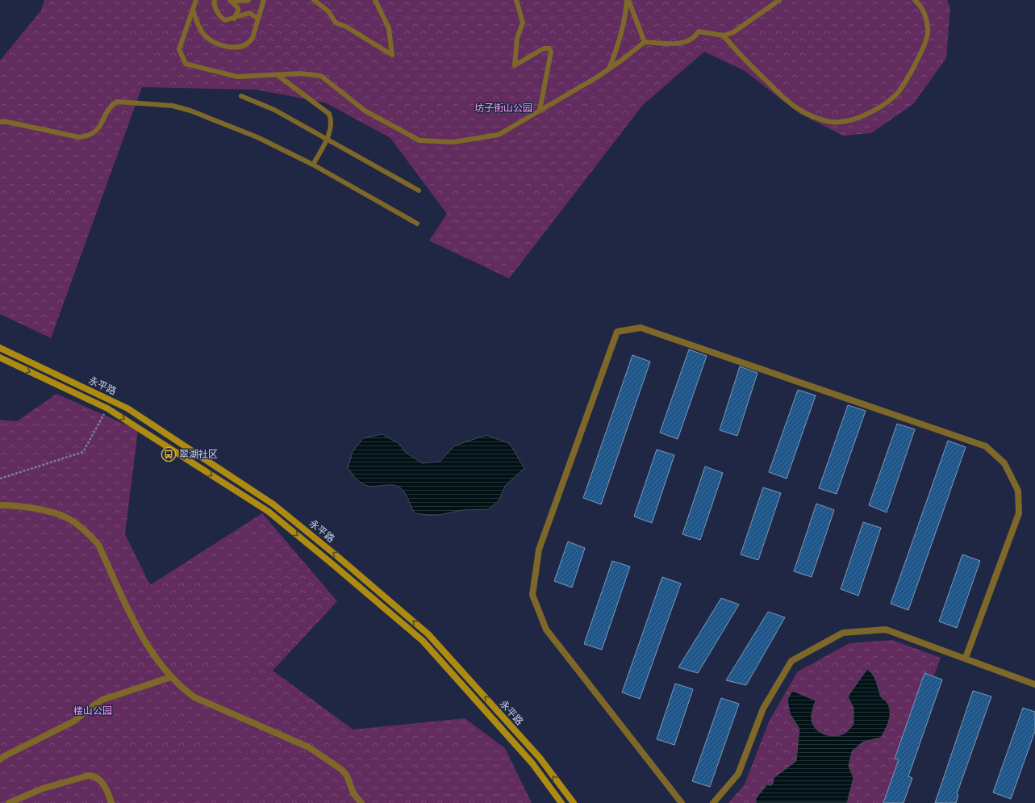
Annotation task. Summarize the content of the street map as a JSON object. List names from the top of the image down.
{
  "streets": {
    "main road": ["永平路"]
  },
  "parks": ["坊子街山公园", "楼山公园"],
  "places": {
    "bus stop": ["翠湖社区"]
  }
}
